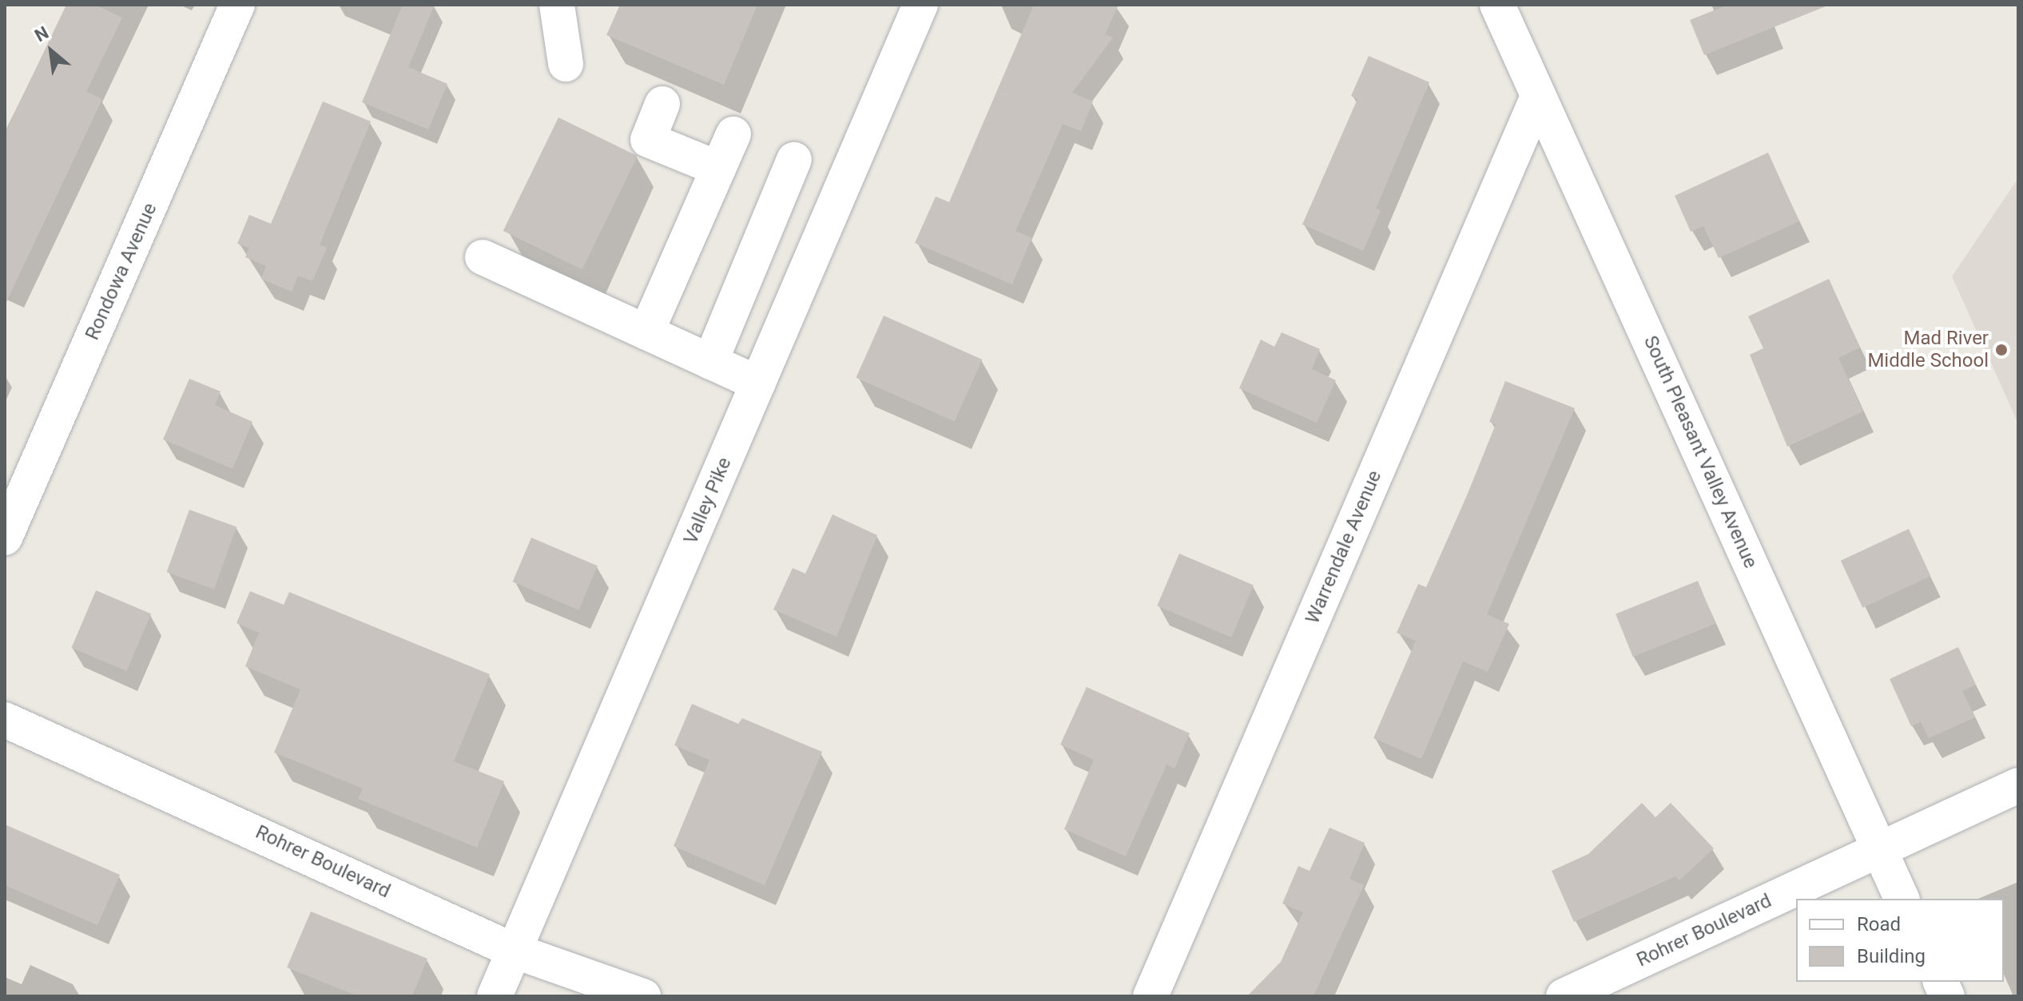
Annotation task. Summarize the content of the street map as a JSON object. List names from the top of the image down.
{
  "streets": {
    "street": [
      "Rondowa Avenue",
      "South Pleasant Valley Avenue",
      "Valley Pike",
      "Warrendale Avenue",
      "Rohrer Boulevard"
    ]
  },
  "crossings": [
    ["South Pleasant Valley Avenue", "Warrendale Avenue"],
    ["South Pleasant Valley Avenue", "Rohrer Boulevard"],
    ["Valley Pike", "Rohrer Boulevard"]
  ],
  "places": ["Mad River Middle School"],
  "legend": ["Road", "Building"],
  "north": "top left"
}
